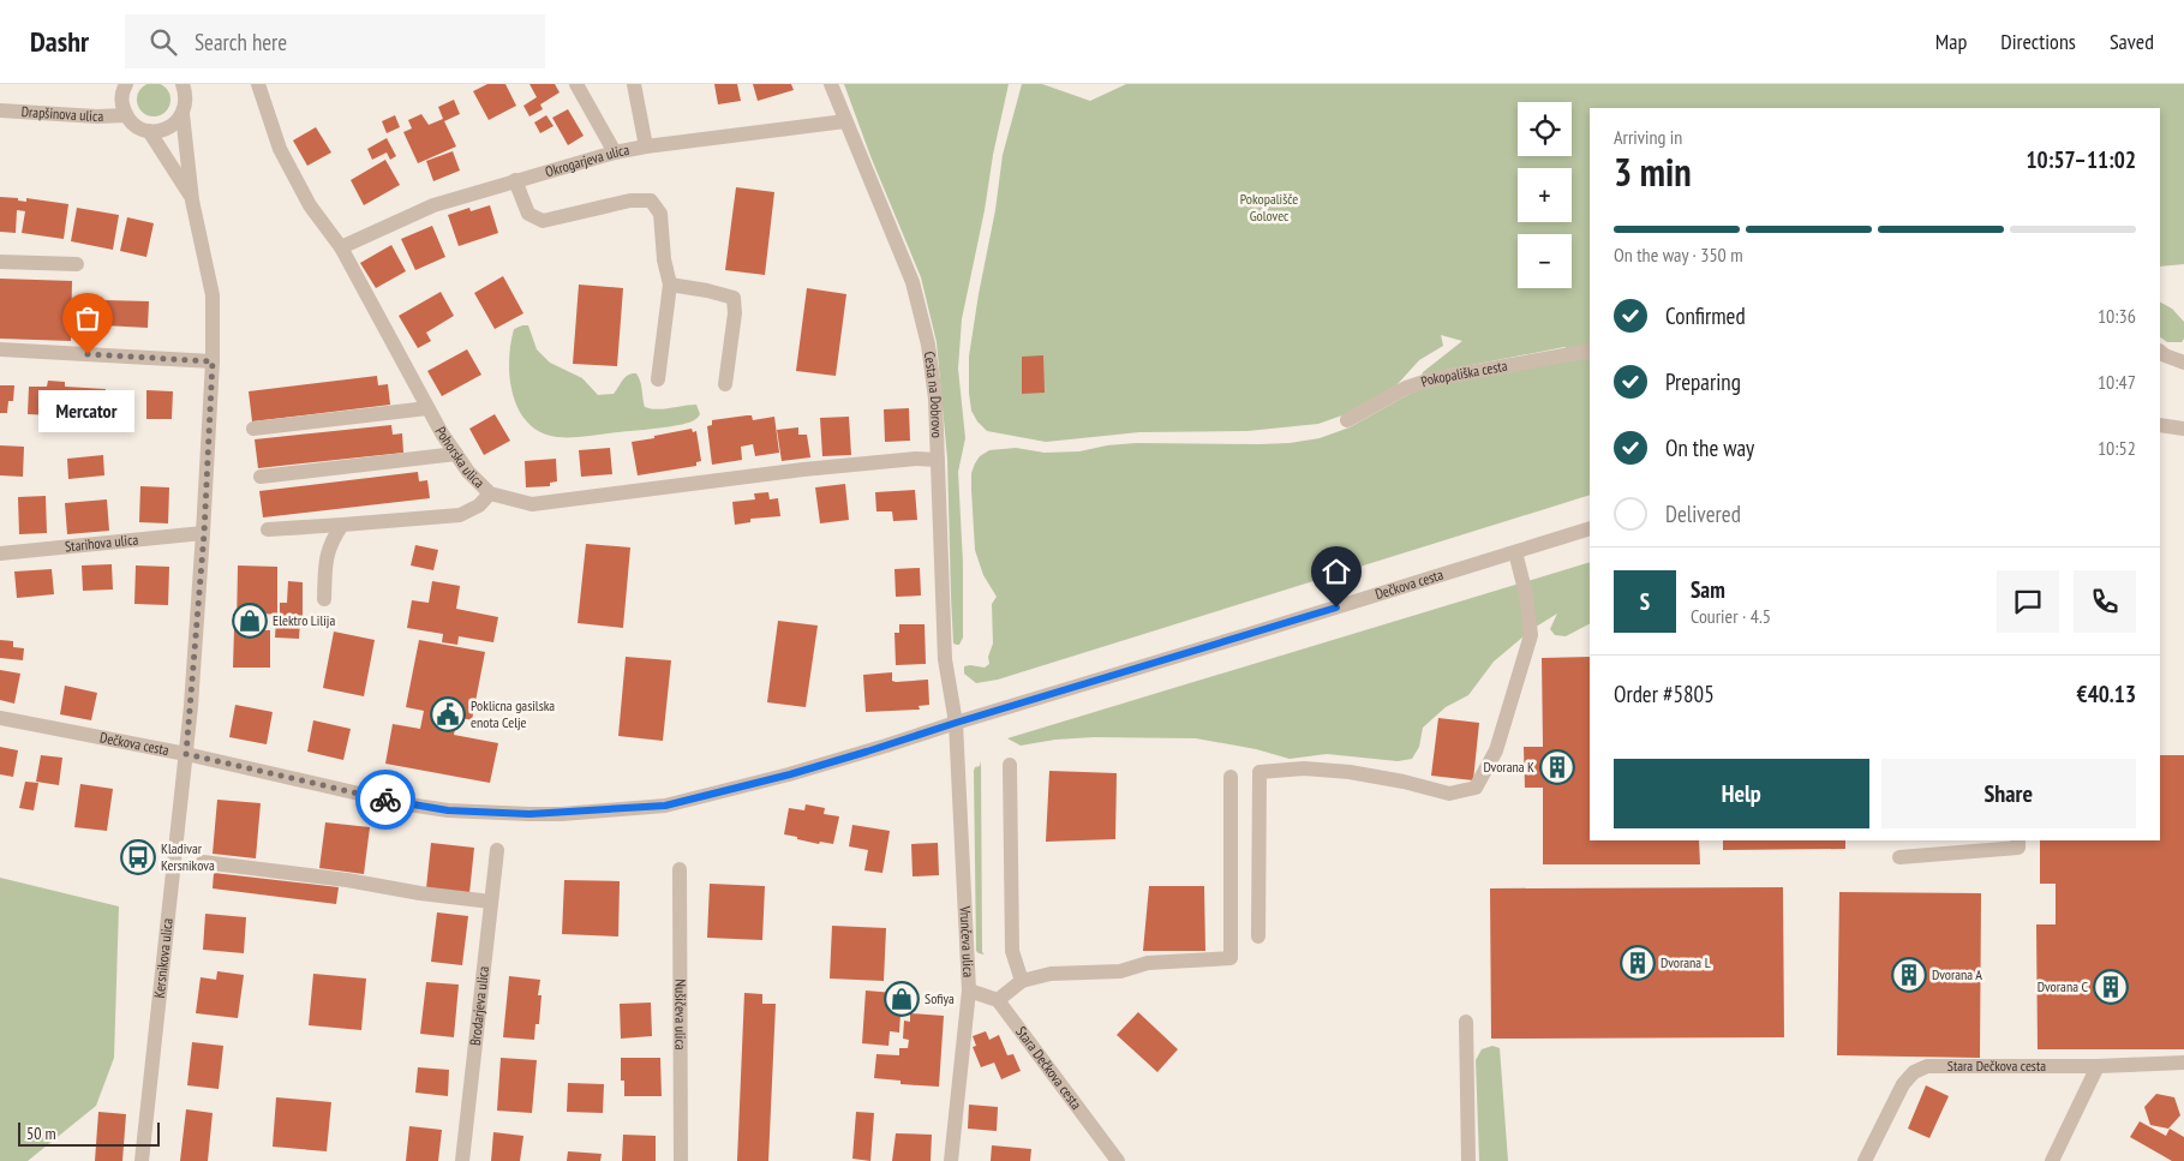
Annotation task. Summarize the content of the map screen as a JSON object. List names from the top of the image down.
{
  "streets": {
    "street": [
      "Drapšinova ulica",
      "Okrogarjeva ulica",
      "Pokopališka cesta",
      "Cesta na Dobrovo",
      "Pohorska ulica",
      "Starihova ulica",
      "Dečkova cesta",
      "Vrunčeva ulica",
      "Kersnikova ulica",
      "Brodarjeva ulica",
      "Nušičeva ulica",
      "Stara Dečkova cesta"
    ]
  },
  "crossings": [
    ["Okrogarjeva ulica", "Cesta na Dobrovo"],
    ["Okrogarjeva ulica", "Pohorska ulica"],
    ["Cesta na Dobrovo", "Pohorska ulica"],
    ["Cesta na Dobrovo", "Dečkova cesta"],
    ["Cesta na Dobrovo", "Vrunčeva ulica"],
    ["Starihova ulica", "Kersnikova ulica"],
    ["Dečkova cesta", "Vrunčeva ulica"],
    ["Dečkova cesta", "Kersnikova ulica"]
  ],
  "parks": ["Pokopališče Golovec"],
  "places": {
    "other": ["Mercator"],
    "shop": ["Elektro Lilija", "Sofiya"],
    "public building": ["Poklicna gasilska enota Celje"],
    "building": [
      "Dvorana K",
      "Dvorana L",
      "Dvorana A",
      "Dvorana C"
    ],
    "bus stop": ["Kladivar Kersnikova"]
  },
  "scale_bar": "50 m",
  "page": {
    "header": "Dashr",
    "search": "Search here",
    "nav": ["Map", "Directions", "Saved"],
    "map_buttons": ["+", "−"],
    "heading": ["3 min", "Arriving in", "10:57–11:02"],
    "panel": [
      "Sam",
      "Courier · 4.5",
      "Order #5805",
      "€40.13"
    ],
    "bar": "On the way · 350 m",
    "list": [
      ["Confirmed", "10:36"],
      ["Preparing", "10:47"],
      ["On the way", "10:52"],
      "Delivered"
    ],
    "bubble": "Mercator",
    "round": "S",
    "buttons": ["Help", "Share"],
    "scale": "50 m"
  }
}
